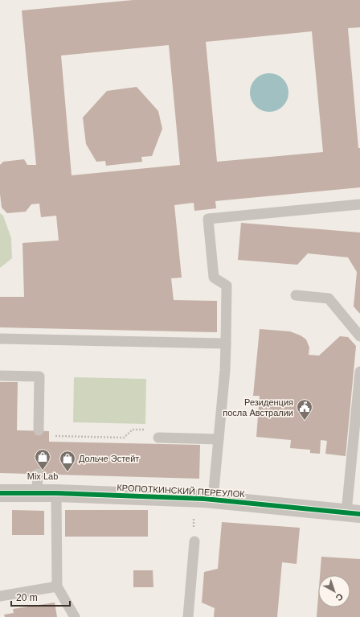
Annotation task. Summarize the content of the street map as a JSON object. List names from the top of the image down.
{
  "streets": {
    "street": ["КРОПОТКИНСКИЙ ПЕРЕУЛОК"]
  },
  "places": {
    "public building": ["Резиденция посла Австралии"],
    "shop": ["Mix Lab", "Дольче Эстейт"]
  },
  "scale_bar": "20 m",
  "north": "bottom right"
}
